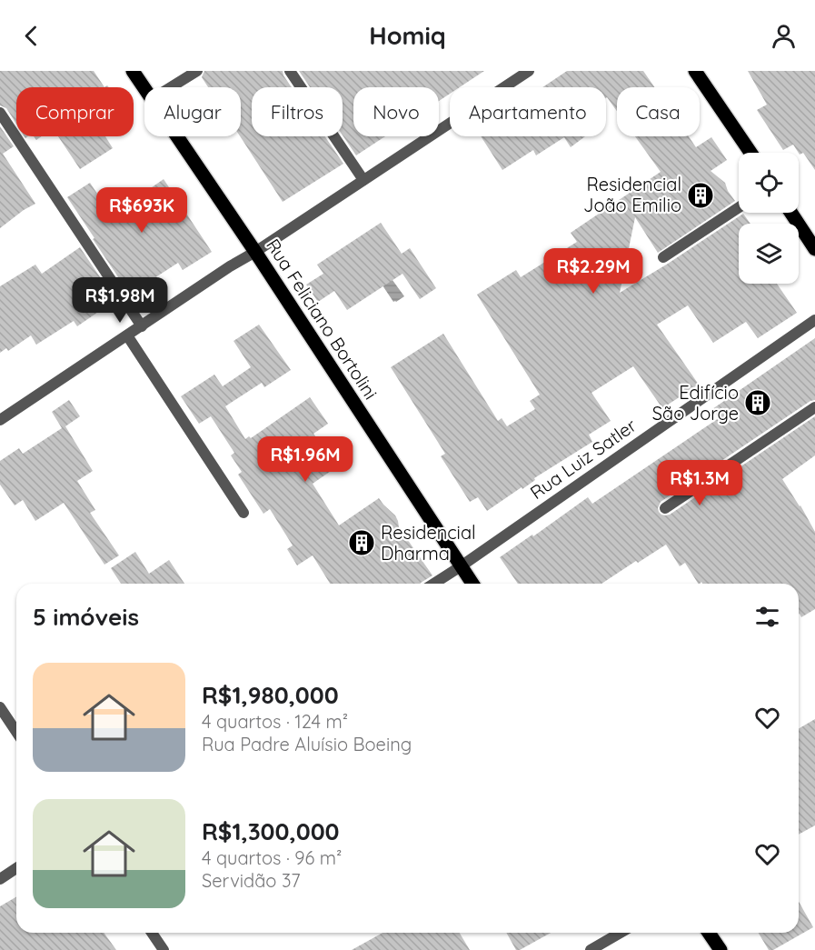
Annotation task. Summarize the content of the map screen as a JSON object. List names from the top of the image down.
{
  "streets": {
    "main road": ["Rua Feliciano Bortolini"],
    "street": ["Rua Luiz Satler"]
  },
  "crossings": [
    ["Rua Feliciano Bortolini", "Rua Luiz Satler"]
  ],
  "places": {
    "building": ["Residencial João Emilio", "Edifício São Jorge", "Residencial Dharma"]
  },
  "page": {
    "header": "Homiq",
    "chip": [
      "Comprar",
      "Alugar",
      "Filtros",
      "Novo",
      "Apartamento",
      "Casa"
    ],
    "price": [
      "R$693K",
      "R$2.29M",
      "R$1.98M",
      "R$1.96M",
      "R$1.3M"
    ],
    "heading": "5 imóveis",
    "list": [
      {
        "name": "R$1,980,000",
        "note": "4 quartos · 124 m² · Rua Padre Aluísio Boeing"
      },
      {
        "name": "R$1,300,000",
        "note": "4 quartos · 96 m² · Servidão 37"
      }
    ]
  }
}
